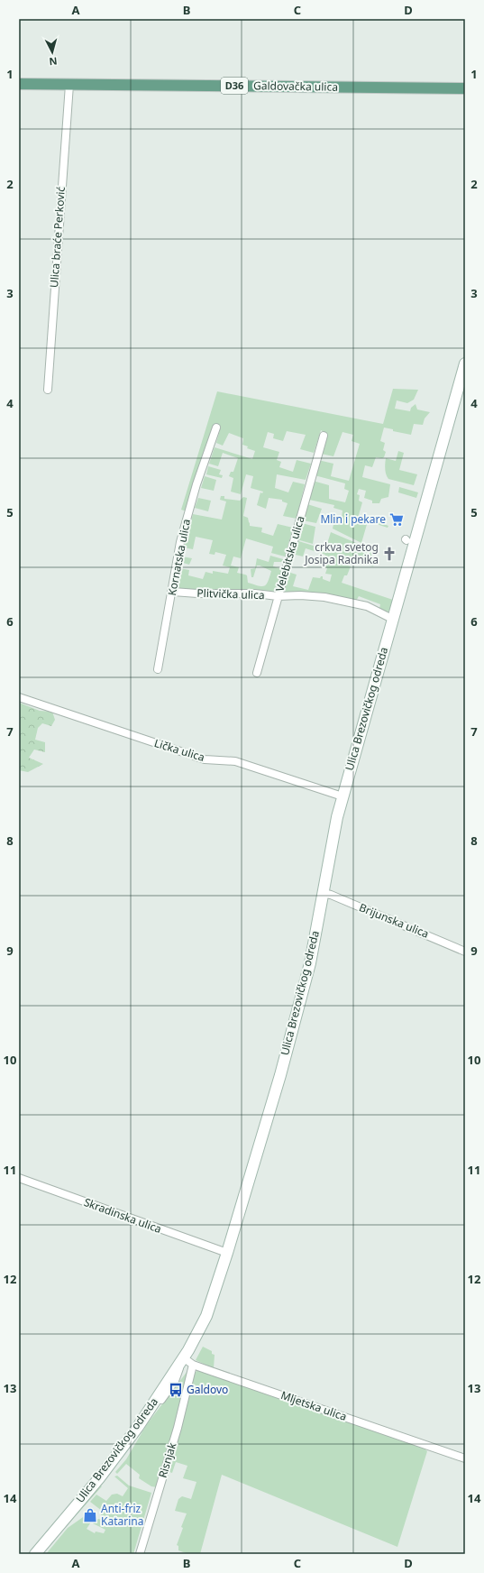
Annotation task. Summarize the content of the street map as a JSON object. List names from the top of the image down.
{
  "streets": {
    "main road": ["D36", "Galdovačka ulica", "Ulica Brezovičkog odreda"],
    "street": [
      "Ulica braće Perković",
      "Velebitska ulica",
      "Kornatska ulica",
      "Plitvička ulica",
      "Lička ulica",
      "Brijunska ulica",
      "Skradinska ulica",
      "Mljetska ulica",
      "Risnjak"
    ]
  },
  "crossings": [
    ["Galdovačka ulica", "Ulica braće Perković"],
    ["Velebitska ulica", "Plitvička ulica"],
    ["Kornatska ulica", "Plitvička ulica"],
    ["Plitvička ulica", "Ulica Brezovičkog odreda"],
    ["Ulica Brezovičkog odreda", "Lička ulica"],
    ["Ulica Brezovičkog odreda", "Brijunska ulica"],
    ["Ulica Brezovičkog odreda", "Skradinska ulica"],
    ["Ulica Brezovičkog odreda", "Mljetska ulica"],
    ["Mljetska ulica", "Risnjak"]
  ],
  "places": {
    "supermarket": ["Mlin i pekare"],
    "church": ["crkva svetog Josipa Radnika"],
    "bus stop": ["Galdovo"],
    "shop": ["Anti-friz Katarina"]
  },
  "north": "bottom",
  "grid": {
    "columns": [
      "A",
      "B",
      "C",
      "D"
    ],
    "rows": [
      "1",
      "2",
      "3",
      "4",
      "5",
      "6",
      "7",
      "8",
      "9",
      "10",
      "11",
      "12",
      "13",
      "14"
    ]
  }
}
